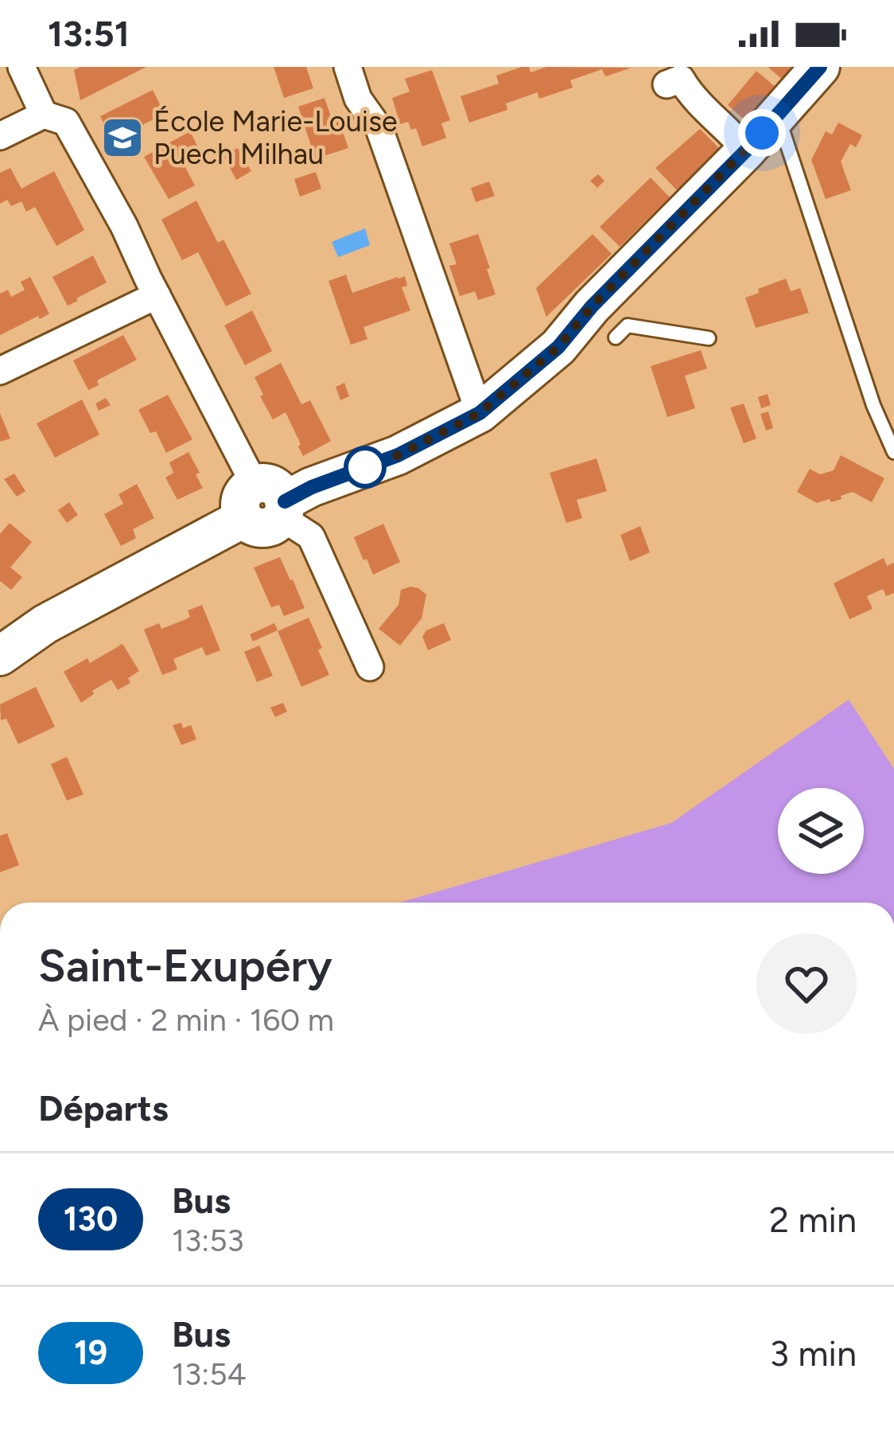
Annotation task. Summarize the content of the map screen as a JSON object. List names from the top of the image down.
{
  "places": {
    "school or university": ["École Marie-Louise Puech Milhau"]
  },
  "lines": ["bus line 130"],
  "page": {
    "status": "13:51",
    "heading": [
      ["Saint-Exupéry", "À pied · 2 min · 160 m"],
      "Départs"
    ],
    "list": [
      {
        "mark": "130",
        "name": "Bus",
        "note": "13:53",
        "value": "2 min"
      },
      {
        "mark": "19",
        "name": "Bus",
        "note": "13:54",
        "value": "3 min"
      }
    ]
  }
}
